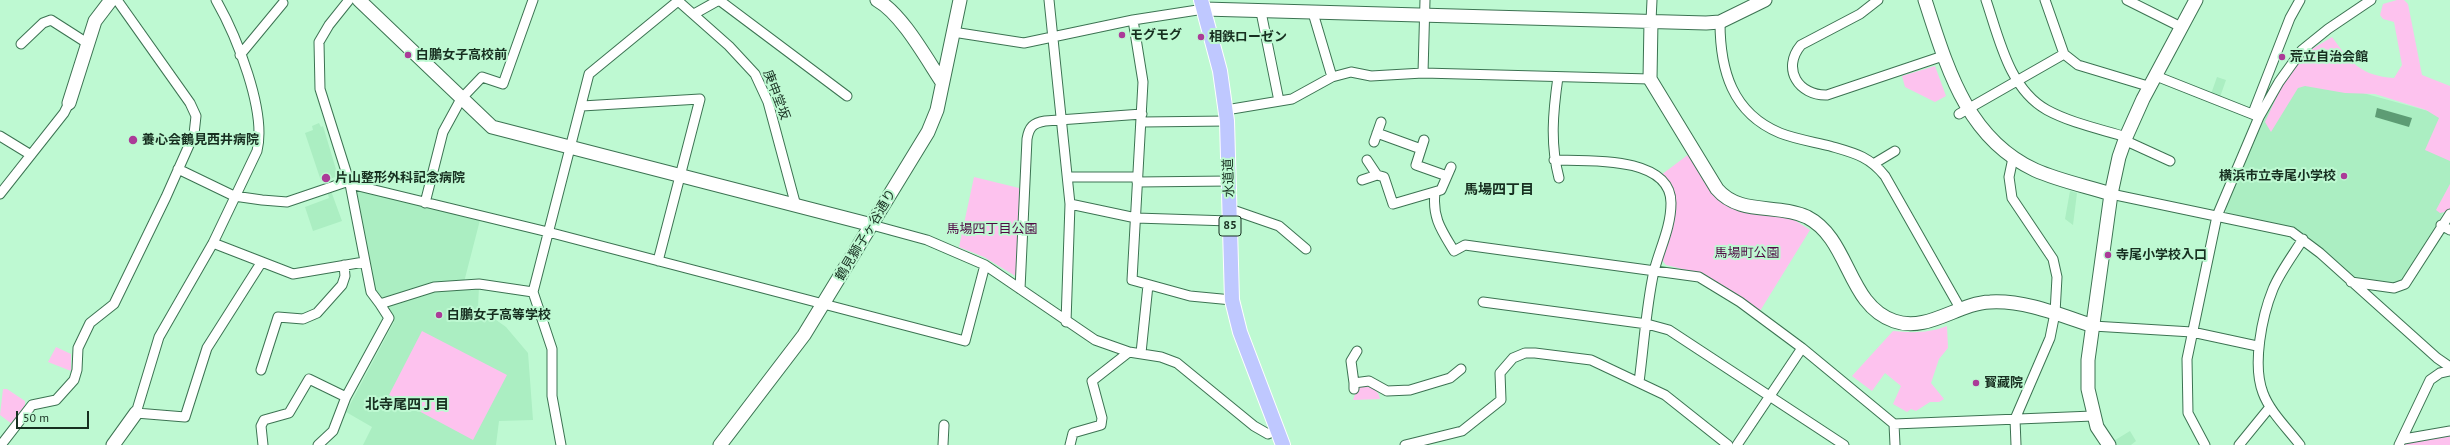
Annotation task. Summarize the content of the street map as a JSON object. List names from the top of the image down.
{
  "streets": {
    "main road": ["水道道", "85"],
    "street": ["庚申堂坂", "鶴見獅子ヶ谷通り"]
  },
  "districts": ["馬場四丁目", "北寺尾四丁目"],
  "parks": ["馬場四丁目公園", "馬場町公園"],
  "places": [
    "モグモグ",
    "相鉄ローゼン",
    "白鵬女子高校前",
    "荒立自治会館",
    "養心会鶴見西井病院",
    "横浜市立寺尾小学校",
    "片山整形外科記念病院",
    "寺尾小学校入口",
    "白鵬女子高等学校",
    "寳藏院"
  ],
  "scale_bar": "50 m"
}
